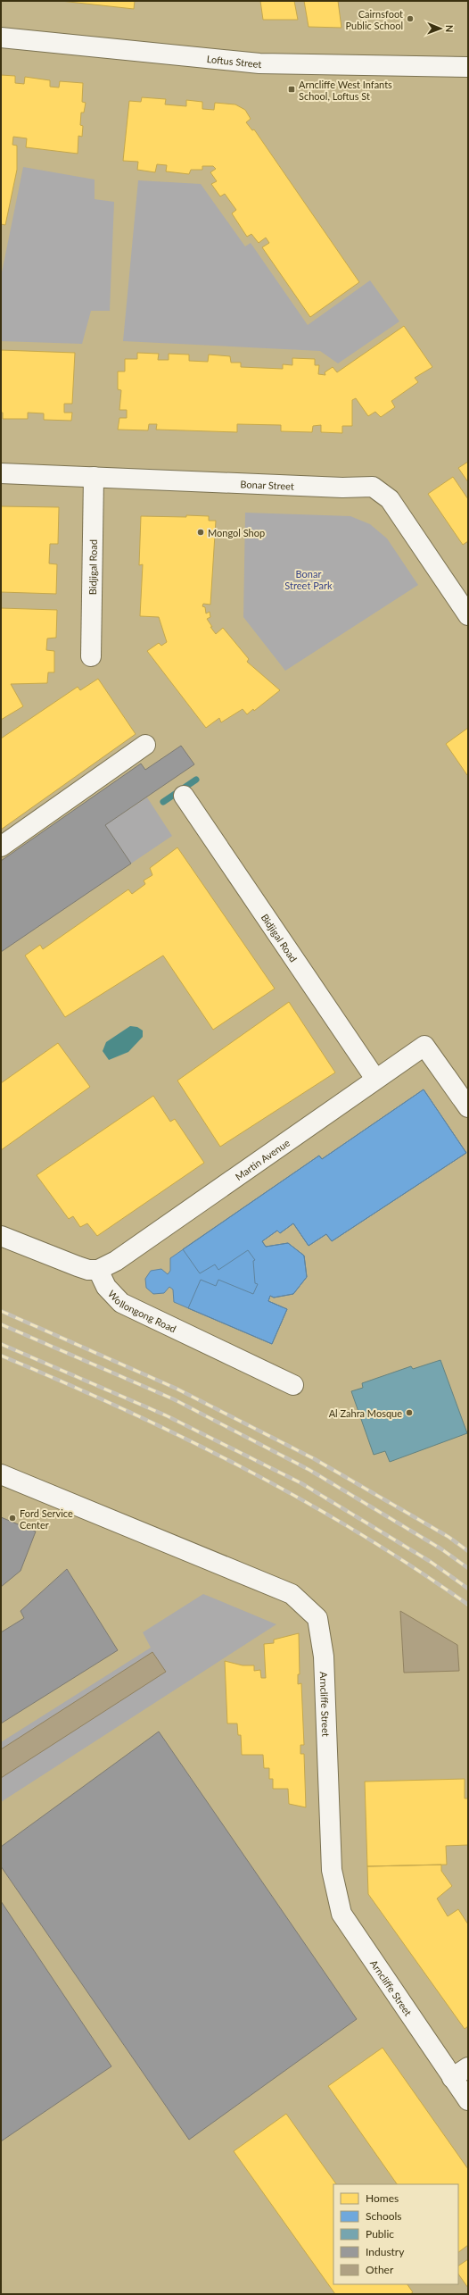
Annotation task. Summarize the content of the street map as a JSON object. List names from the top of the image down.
{
  "streets": {
    "street": [
      "Loftus Street",
      "Bonar Street",
      "Bidjigal Road",
      "Martin Avenue",
      "Wollongong Road",
      "Arncliffe Street"
    ]
  },
  "crossings": [
    ["Bonar Street", "Bidjigal Road"],
    ["Bidjigal Road", "Martin Avenue"],
    ["Martin Avenue", "Wollongong Road"]
  ],
  "parks": ["Bonar Street Park"],
  "places": {
    "other": [
      "Cairnsfoot Public School",
      "Mongol Shop",
      "Al Zahra Mosque",
      "Ford Service Center"
    ],
    "transit": ["Arncliffe West Infants School, Loftus St"]
  },
  "legend": [
    "Homes",
    "Schools",
    "Public",
    "Industry",
    "Other"
  ],
  "north": "right"
}
